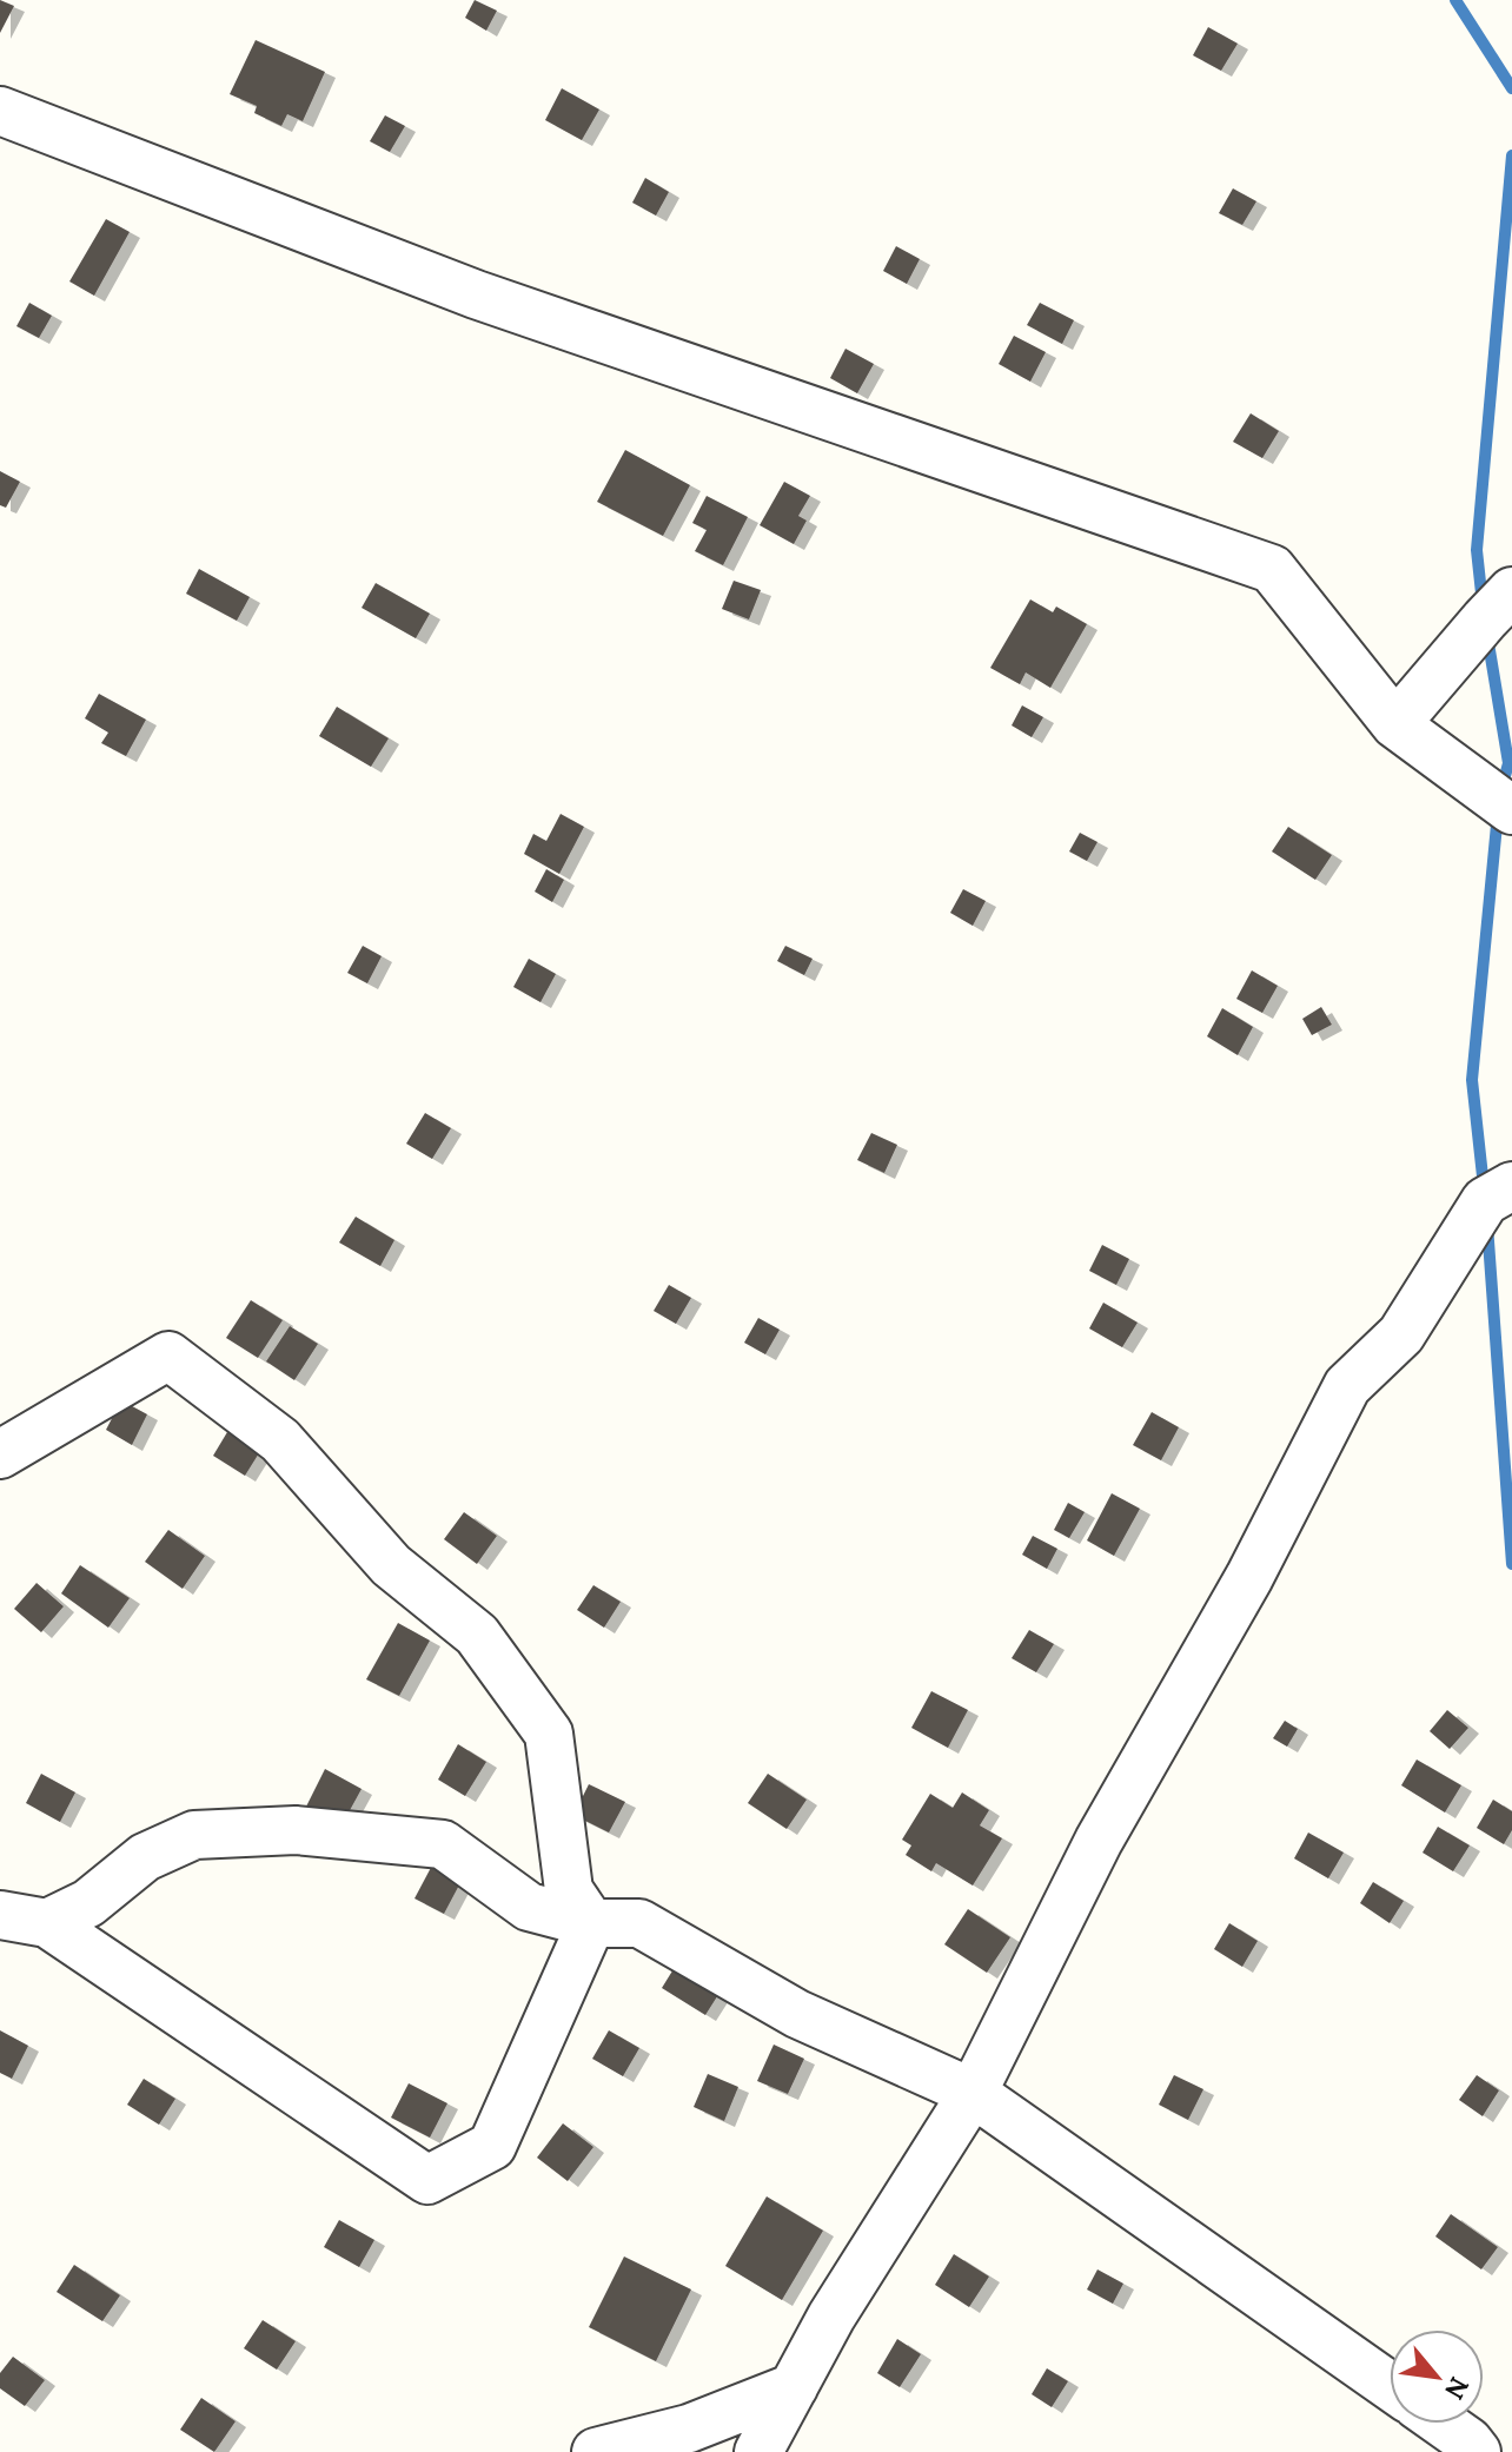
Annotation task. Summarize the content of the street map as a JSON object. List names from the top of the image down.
{
  "north": "bottom right"
}
